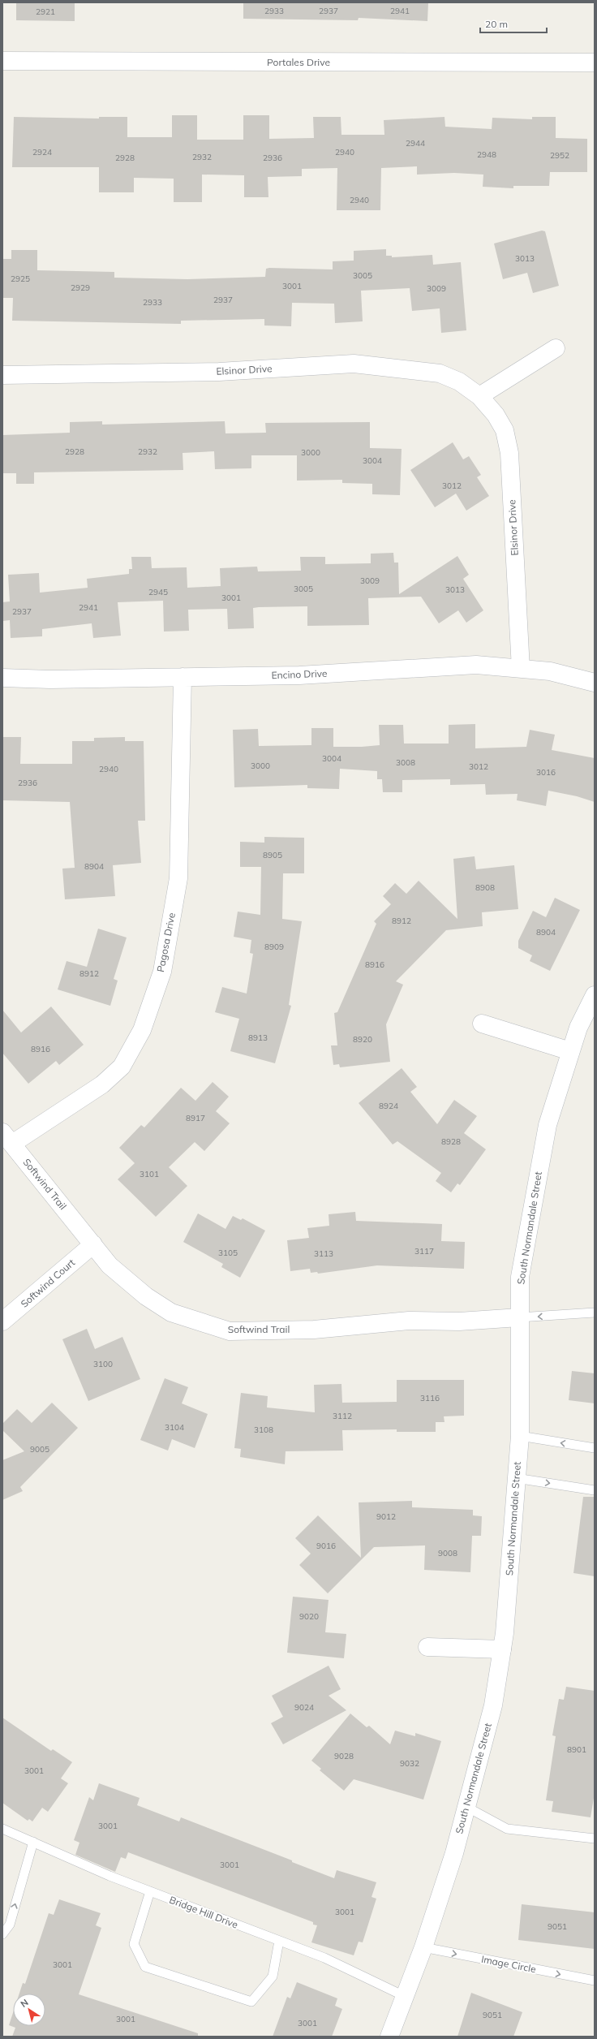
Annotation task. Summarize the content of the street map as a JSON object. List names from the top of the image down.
{
  "streets": {
    "street": [
      "Portales Drive",
      "Elsinor Drive",
      "Encino Drive",
      "Pagosa Drive",
      "Softwind Trail",
      "South Normandale Street",
      "Softwind Court"
    ],
    "lane": ["Bridge Hill Drive", "Image Circle"]
  },
  "crossings": [
    ["Elsinor Drive", "Encino Drive"],
    ["Encino Drive", "Pagosa Drive"],
    ["Pagosa Drive", "Softwind Trail"],
    ["Softwind Trail", "South Normandale Street"],
    ["Softwind Trail", "Softwind Court"],
    ["South Normandale Street", "Bridge Hill Drive"],
    ["South Normandale Street", "Image Circle"]
  ],
  "one_way": ["Image Circle"],
  "house_numbers": [
    "2933",
    "2937",
    "2941",
    "2921",
    "2944",
    "2924",
    "2940",
    "2948",
    "2952",
    "2932",
    "2928",
    "2936",
    "2940",
    "3013",
    "3005",
    "2925",
    "3001",
    "2929",
    "3009",
    "2937",
    "2933",
    "2928",
    "2932",
    "3000",
    "3004",
    "3012",
    "3009",
    "3005",
    "3013",
    "2945",
    "3001",
    "2941",
    "2937",
    "3004",
    "3008",
    "3000",
    "3012",
    "2940",
    "3016",
    "2936",
    "8905",
    "8904",
    "8908",
    "8912",
    "8904",
    "8909",
    "8916",
    "8912",
    "8913",
    "8920",
    "8916",
    "8924",
    "8917",
    "8928",
    "3101",
    "3117",
    "3105",
    "3113",
    "3100",
    "3116",
    "3112",
    "3104",
    "3108",
    "9005",
    "9012",
    "9016",
    "9008",
    "9020",
    "9024",
    "8901",
    "9028",
    "9032",
    "3001",
    "3001",
    "3001",
    "3001",
    "9051",
    "3001",
    "9051",
    "3001",
    "3001"
  ],
  "scale_bar": "20 m",
  "north": "top left"
}
